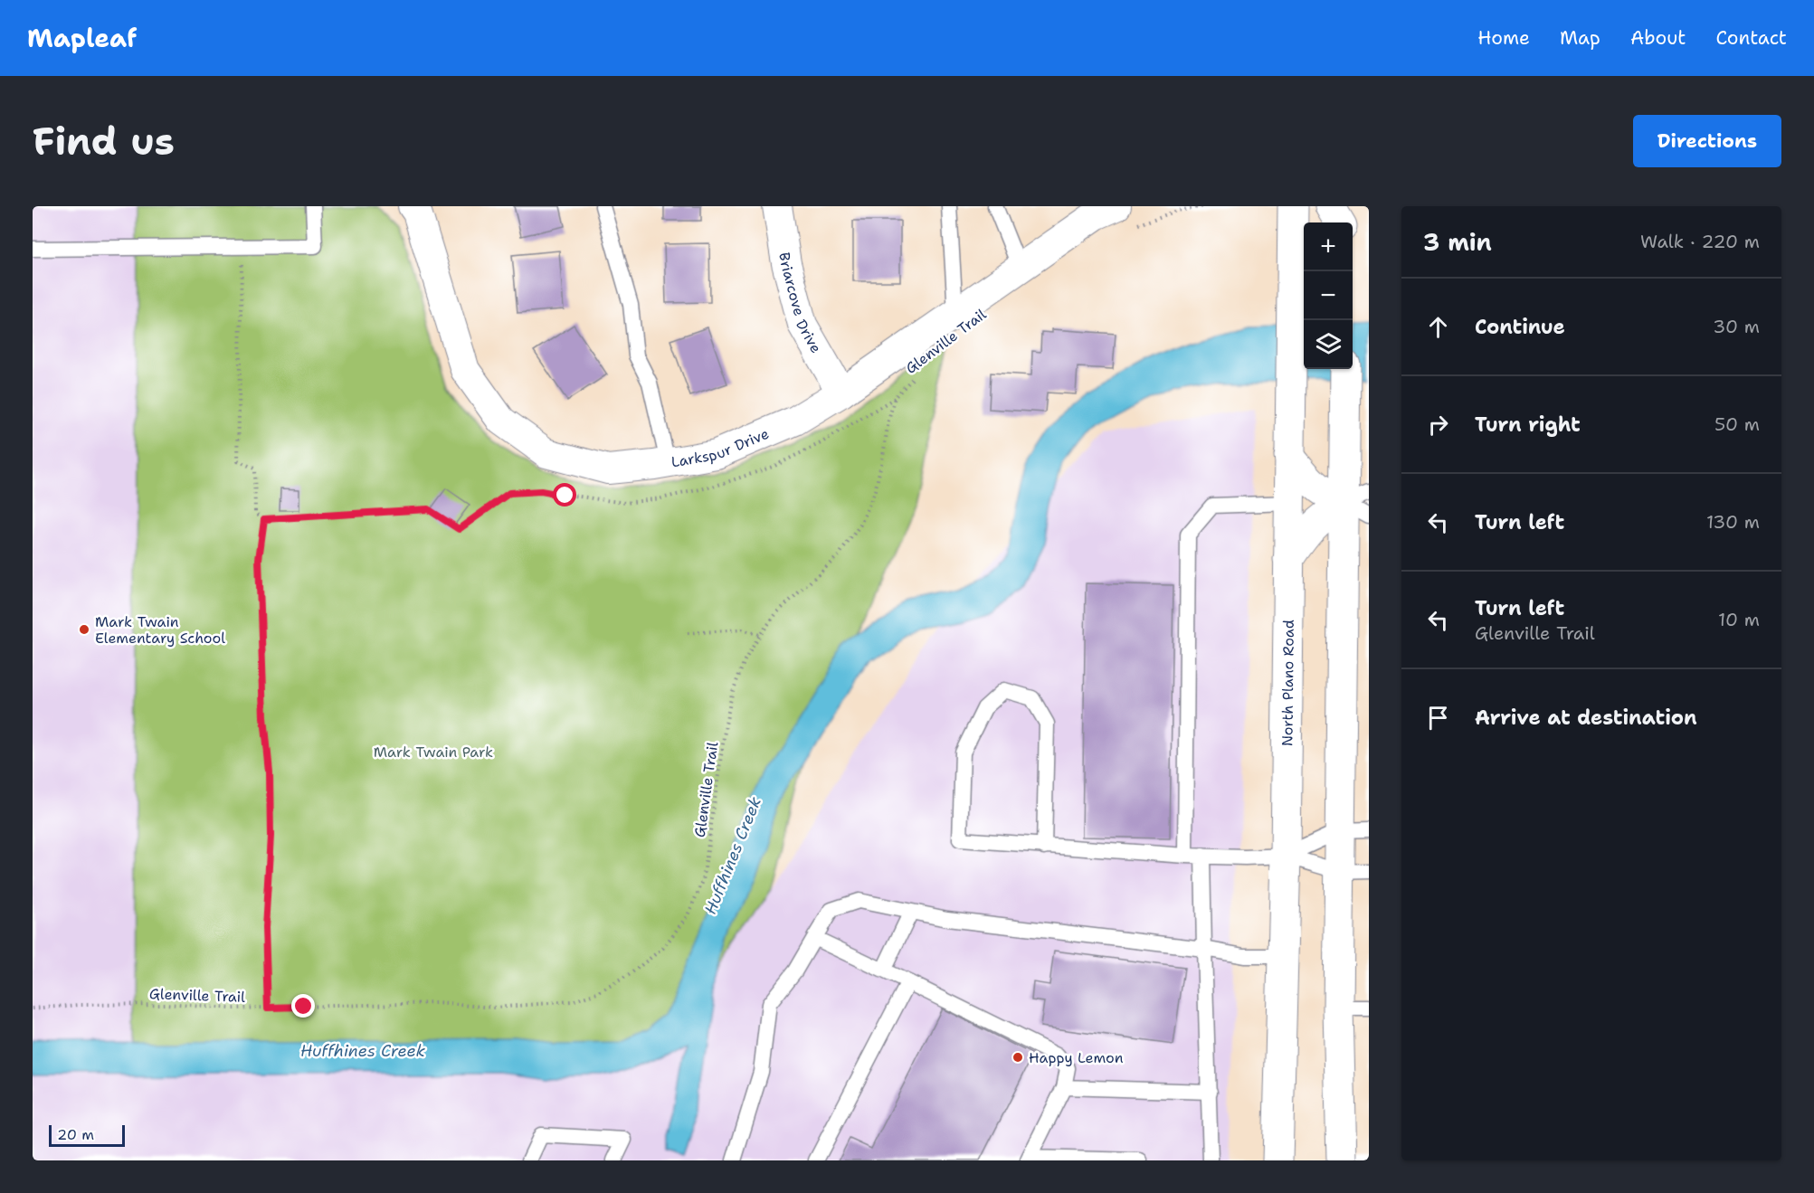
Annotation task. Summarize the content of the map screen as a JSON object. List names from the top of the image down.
{
  "streets": {
    "main road": ["North Plano Road"],
    "street": ["Briarcove Drive", "Larkspur Drive"],
    "path": ["Glenville Trail"]
  },
  "crossings": [
    ["Briarcove Drive", "Larkspur Drive"]
  ],
  "water": ["Huffhines Creek"],
  "parks": ["Mark Twain Park"],
  "places": ["Mark Twain Elementary School", "Happy Lemon"],
  "scale_bar": "20 m",
  "page": {
    "header": "Mapleaf",
    "nav": [
      "Home",
      "Map",
      "About",
      "Contact"
    ],
    "buttons": "Directions",
    "title": "Find us",
    "heading": ["3 min", "Walk · 220 m"],
    "map_buttons": ["+", "−"],
    "list": [
      ["Continue", "30 m"],
      ["Turn right", "50 m"],
      ["Turn left", "130 m"],
      ["Turn left", "Glenville Trail", "10 m"],
      "Arrive at destination"
    ],
    "scale": "20 m"
  }
}
